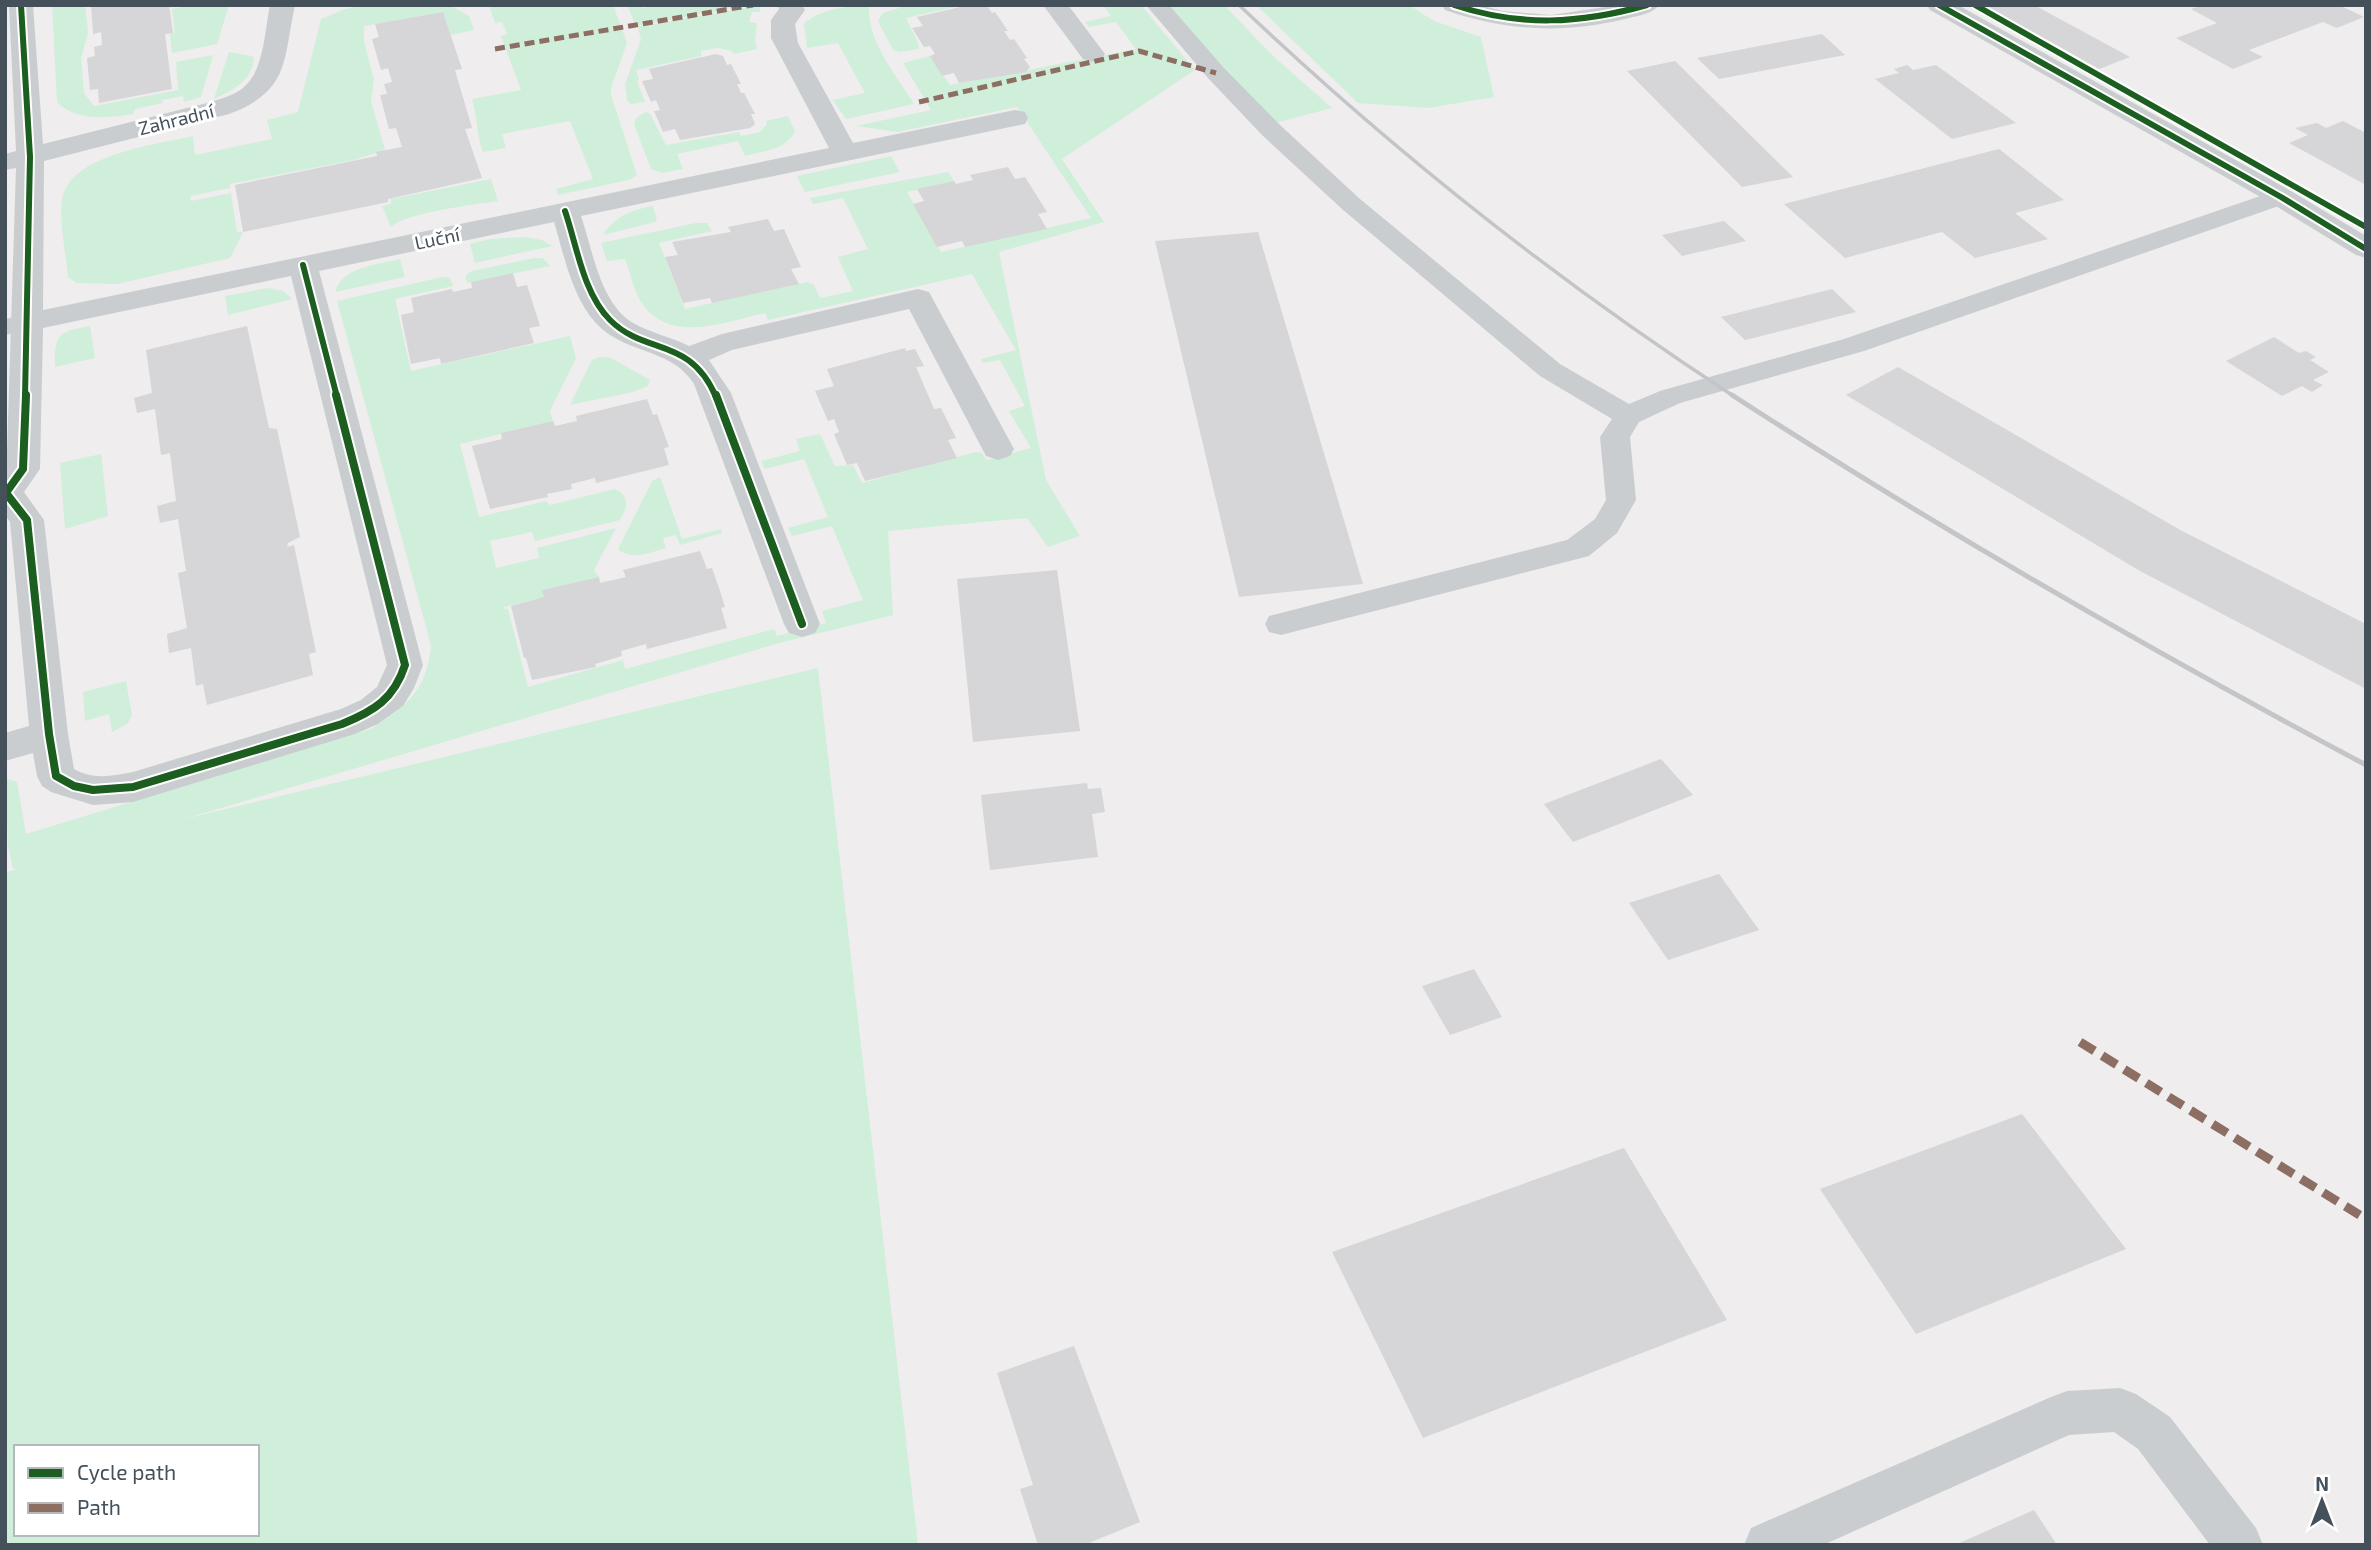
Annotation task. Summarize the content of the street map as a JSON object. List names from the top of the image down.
{
  "streets": {
    "street": ["Zahradní", "Luční"]
  },
  "legend": ["Cycle path", "Path"],
  "north": "top"
}
